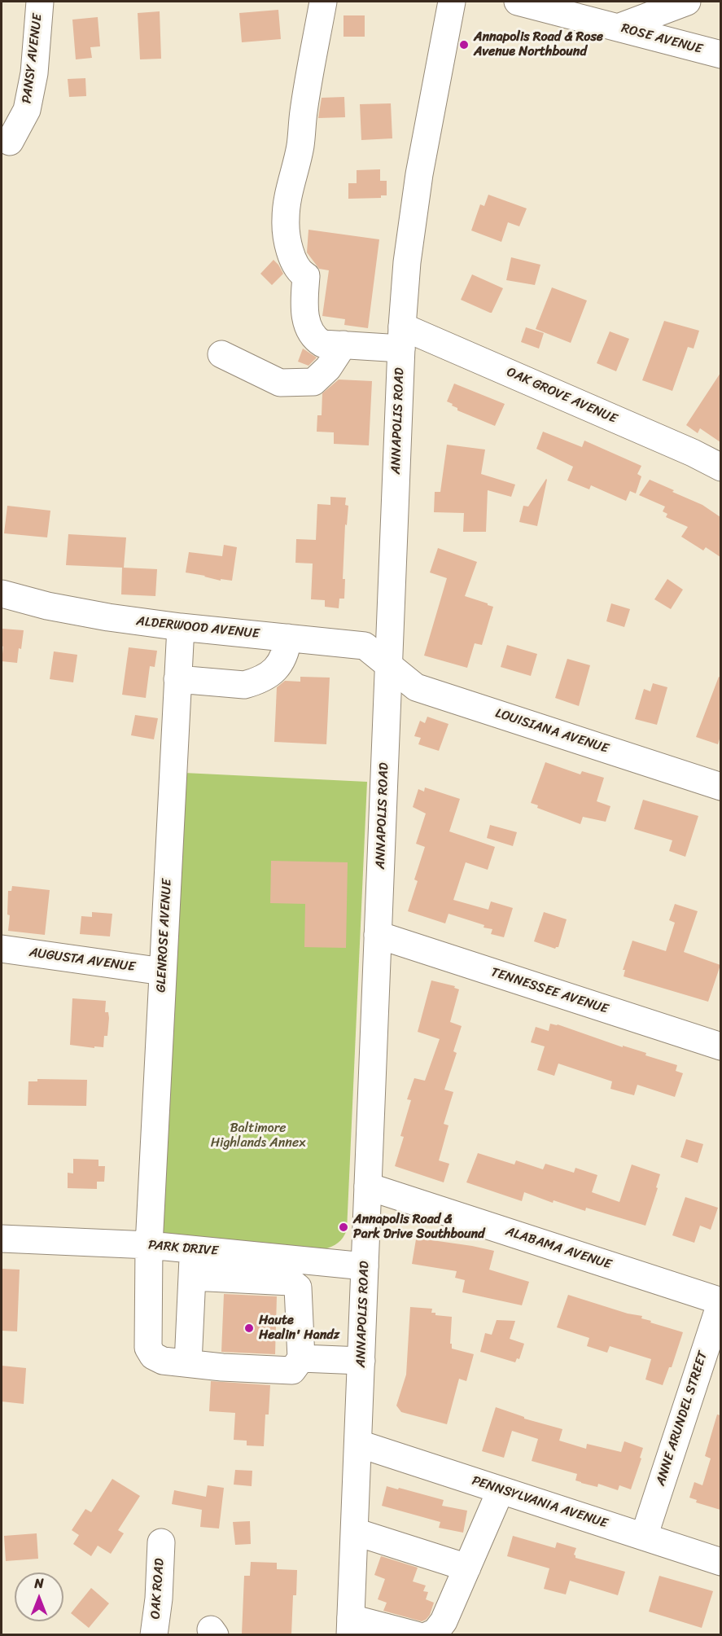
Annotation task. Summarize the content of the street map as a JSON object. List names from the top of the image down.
{
  "streets": {
    "street": [
      "ROSE AVENUE",
      "PANSY AVENUE",
      "OAK GROVE AVENUE",
      "ANNAPOLIS ROAD",
      "ALDERWOOD AVENUE",
      "LOUISIANA AVENUE",
      "GLENROSE AVENUE",
      "AUGUSTA AVENUE",
      "TENNESSEE AVENUE",
      "PARK DRIVE",
      "ALABAMA AVENUE",
      "ANNE ARUNDEL STREET",
      "PENNSYLVANIA AVENUE",
      "OAK ROAD"
    ]
  },
  "crossings": [
    ["OAK GROVE AVENUE", "ANNAPOLIS ROAD"],
    ["ANNAPOLIS ROAD", "ALDERWOOD AVENUE"],
    ["ANNAPOLIS ROAD", "LOUISIANA AVENUE"],
    ["ANNAPOLIS ROAD", "TENNESSEE AVENUE"],
    ["ANNAPOLIS ROAD", "PARK DRIVE"],
    ["ANNAPOLIS ROAD", "ALABAMA AVENUE"],
    ["ANNAPOLIS ROAD", "PENNSYLVANIA AVENUE"],
    ["ALDERWOOD AVENUE", "LOUISIANA AVENUE"],
    ["ALDERWOOD AVENUE", "GLENROSE AVENUE"],
    ["GLENROSE AVENUE", "AUGUSTA AVENUE"],
    ["GLENROSE AVENUE", "PARK DRIVE"],
    ["ALABAMA AVENUE", "ANNE ARUNDEL STREET"],
    ["ANNE ARUNDEL STREET", "PENNSYLVANIA AVENUE"]
  ],
  "parks": ["Baltimore Highlands Annex"],
  "places": ["Annapolis Road & Rose Avenue Northbound", "Annapolis Road & Park Drive Southbound", "Haute Healin' Handz"],
  "north": "top"
}
